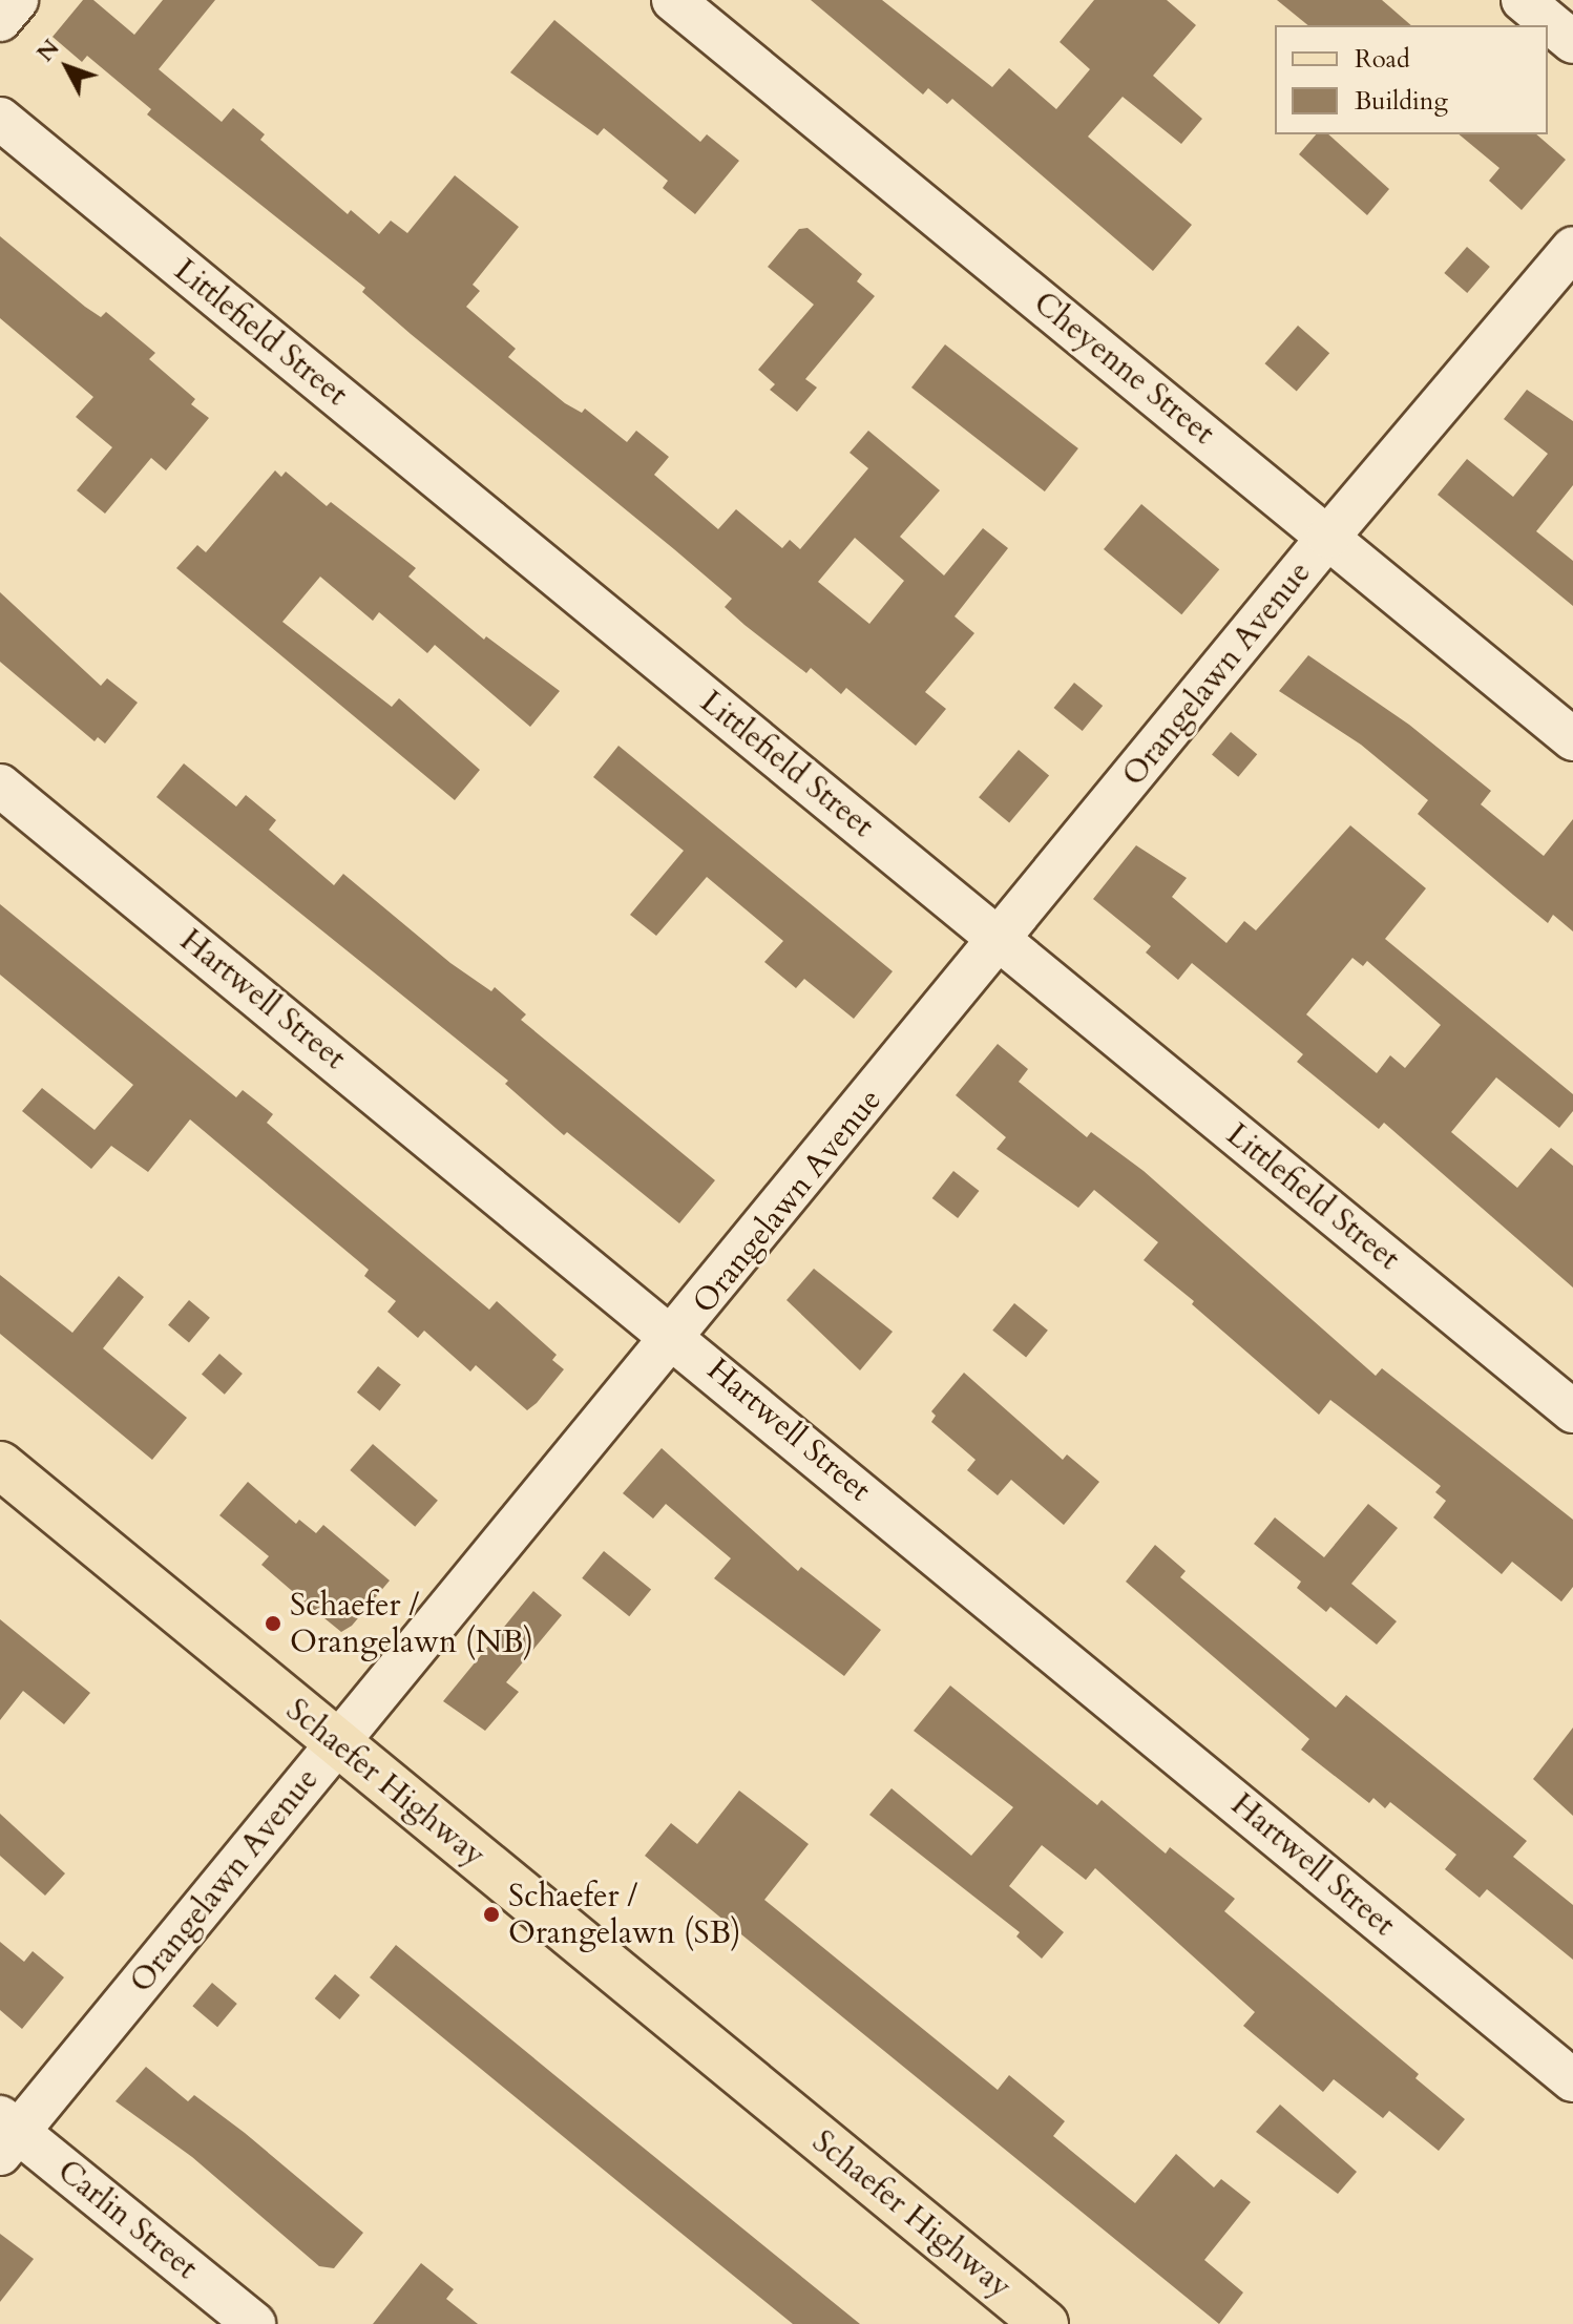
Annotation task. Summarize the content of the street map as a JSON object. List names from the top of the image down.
{
  "streets": {
    "main road": ["Schaefer Highway"],
    "street": [
      "Littlefield Street",
      "Cheyenne Street",
      "Orangelawn Avenue",
      "Hartwell Street",
      "Carlin Street"
    ]
  },
  "crossings": [
    ["Littlefield Street", "Orangelawn Avenue"],
    ["Cheyenne Street", "Orangelawn Avenue"],
    ["Orangelawn Avenue", "Hartwell Street"],
    ["Orangelawn Avenue", "Schaefer Highway"],
    ["Orangelawn Avenue", "Carlin Street"]
  ],
  "places": ["Schaefer / Orangelawn (NB)", "Schaefer / Orangelawn (SB)"],
  "legend": ["Road", "Building"],
  "north": "top left"
}
